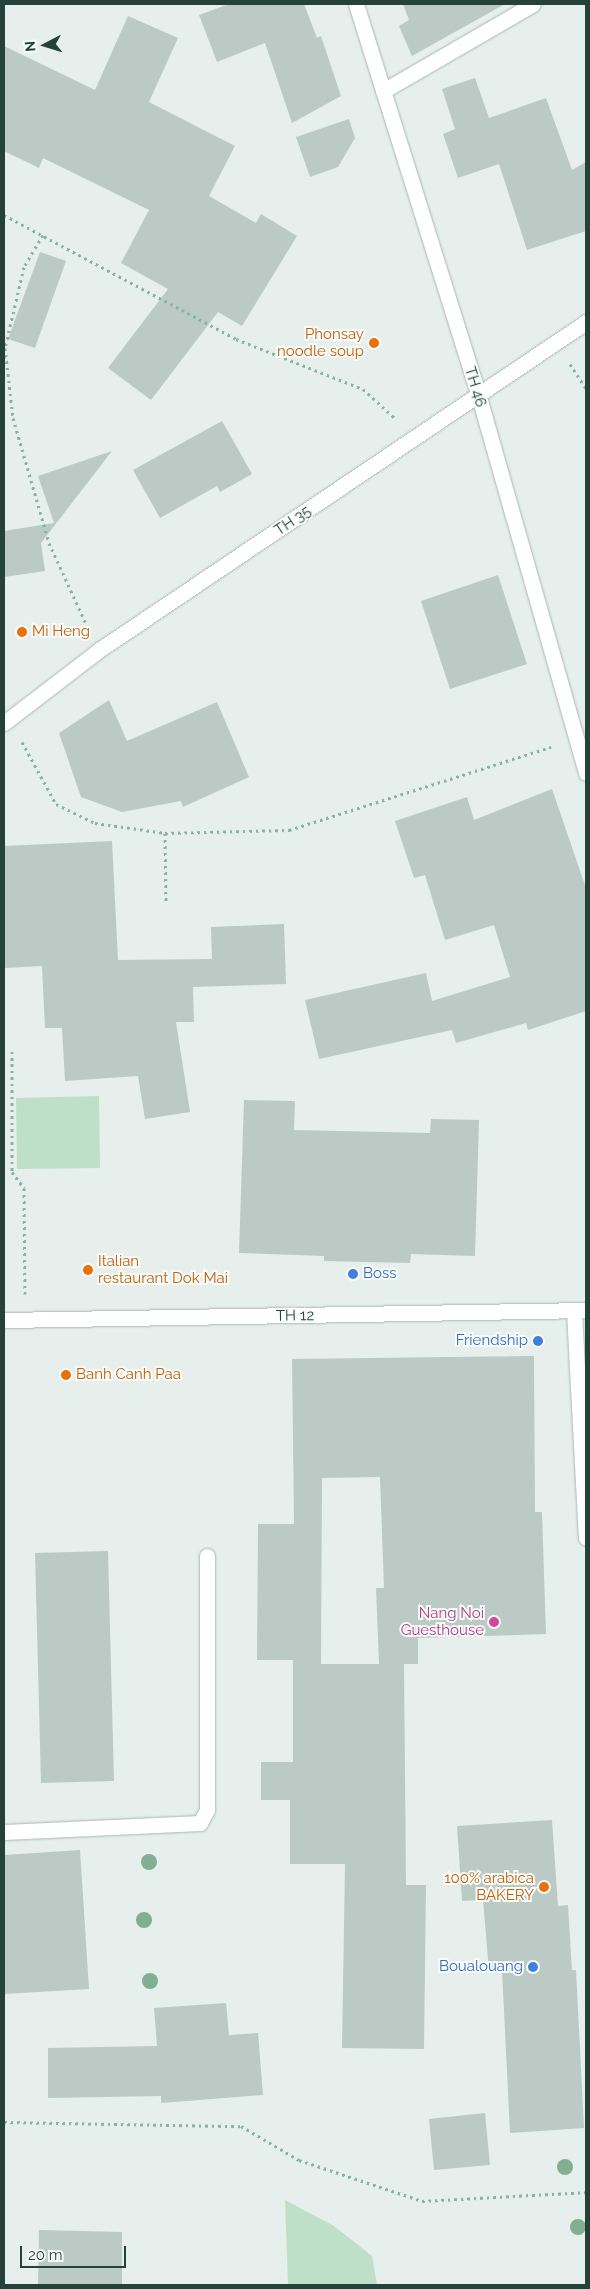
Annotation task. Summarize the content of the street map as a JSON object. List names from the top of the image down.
{
  "streets": {
    "street": ["TH 46", "TH 35", "TH 12"]
  },
  "crossings": [
    ["TH 46", "TH 35"]
  ],
  "places": [
    "Phonsay noodle soup",
    "Mi Heng",
    "Italian restaurant Dok Mai",
    "Boss",
    "Friendship",
    "Banh Canh Paa",
    "Nang Noi Guesthouse",
    "100% arabica BAKERY",
    "Boualouang"
  ],
  "scale_bar": "20 m",
  "north": "left"
}
